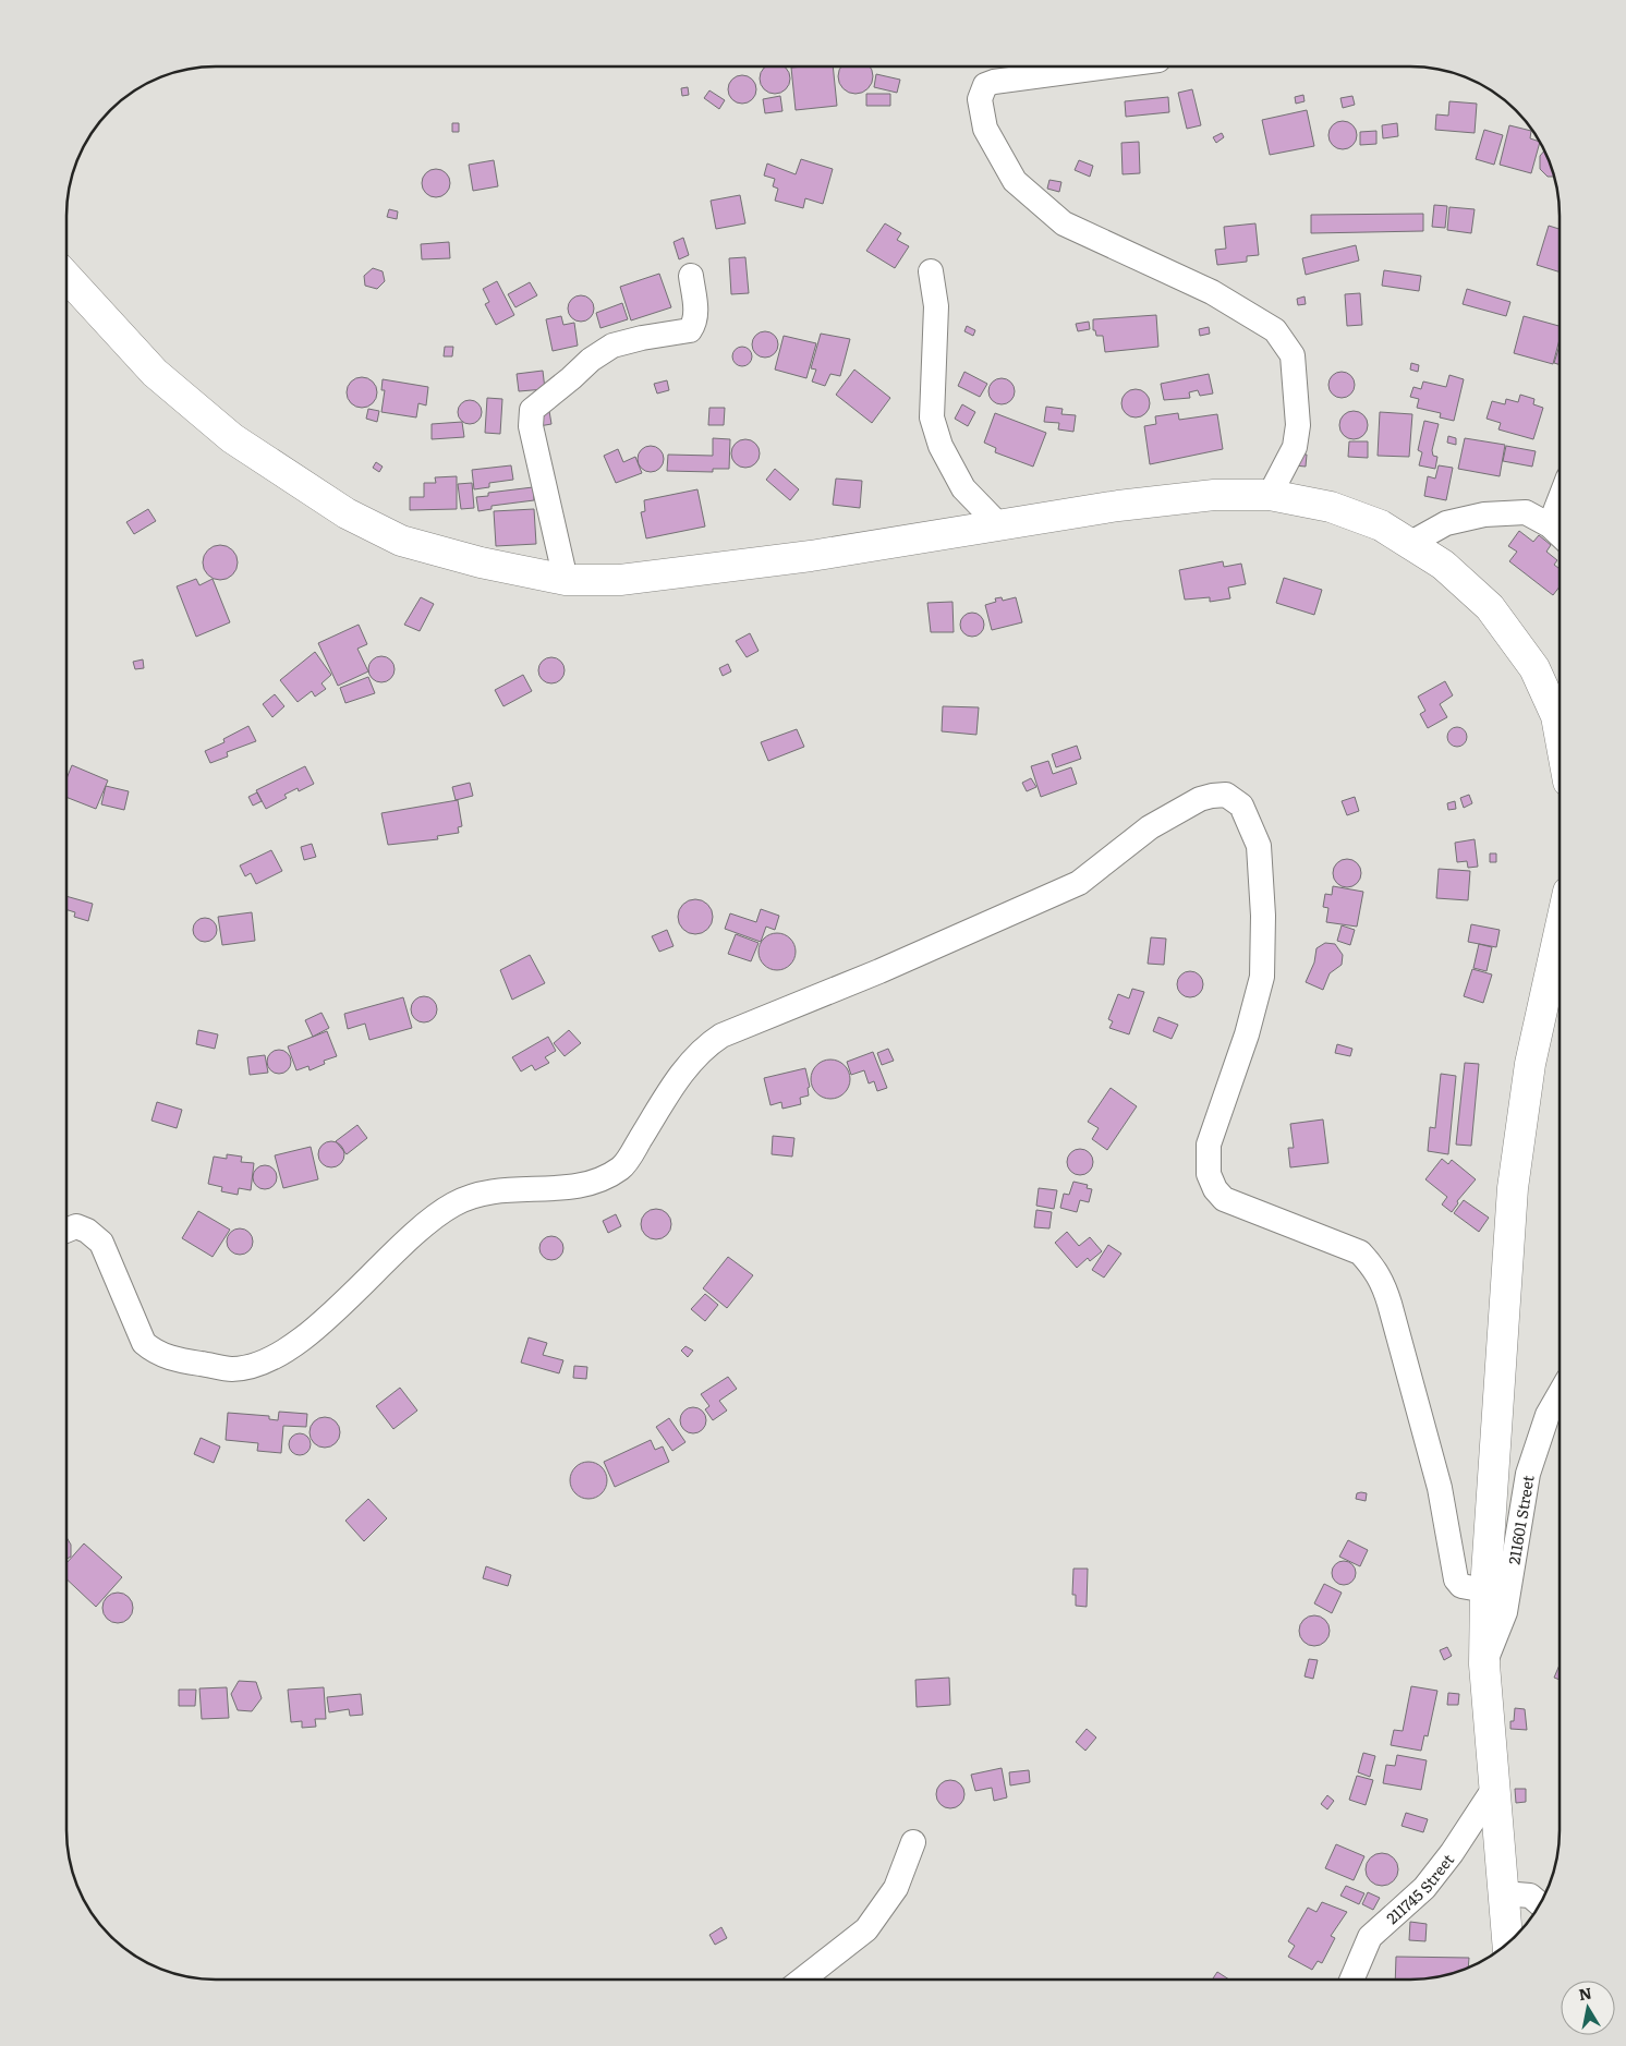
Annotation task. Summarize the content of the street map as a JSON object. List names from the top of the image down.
{
  "streets": {
    "street": ["211601 Street", "211745 Street"]
  },
  "north": "top"
}
